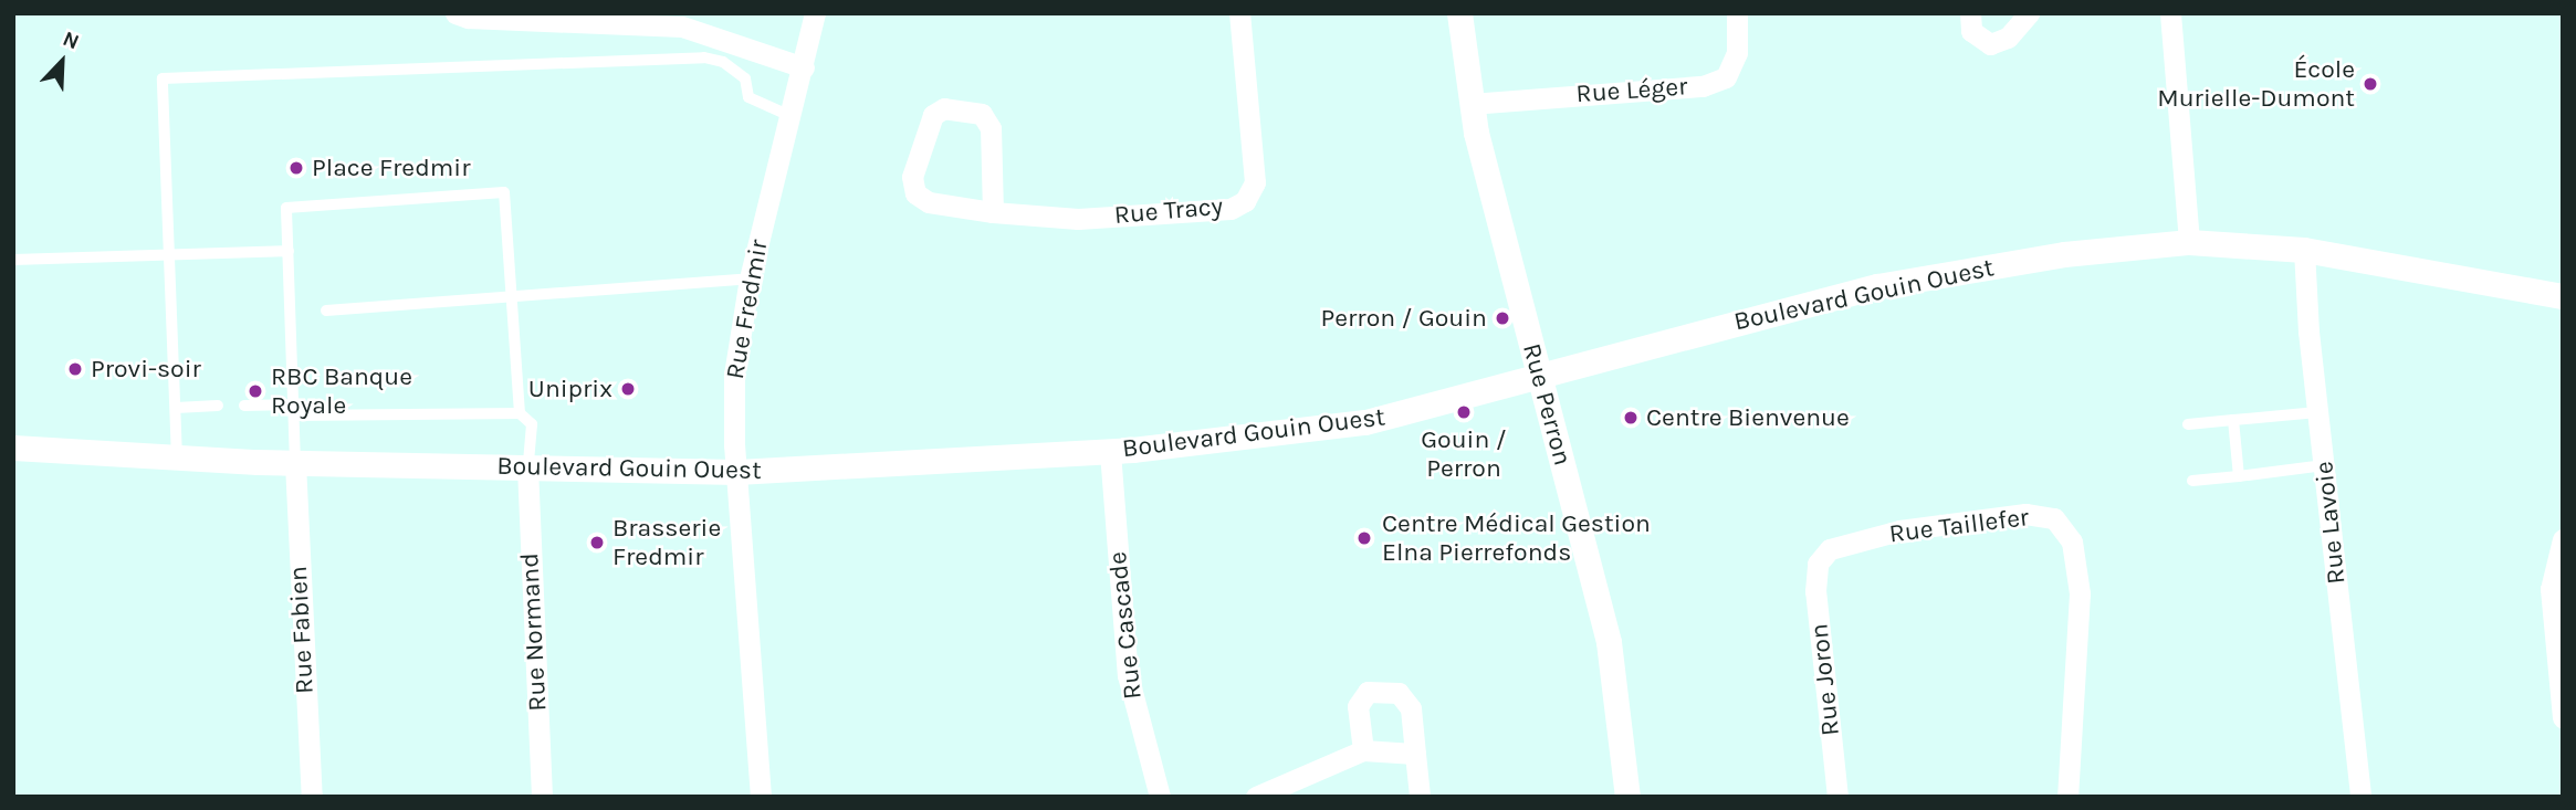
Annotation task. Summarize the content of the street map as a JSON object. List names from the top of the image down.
{
  "streets": {
    "street": [
      "Rue Léger",
      "Rue Tracy",
      "Boulevard Gouin Ouest",
      "Rue Fredmir",
      "Rue Perron",
      "Rue Lavoie",
      "Rue Taillefer",
      "Rue Cascade",
      "Rue Fabien",
      "Rue Normand",
      "Rue Joron"
    ]
  },
  "crossings": [
    ["Rue Léger", "Rue Perron"],
    ["Boulevard Gouin Ouest", "Rue Fredmir"],
    ["Boulevard Gouin Ouest", "Rue Perron"],
    ["Boulevard Gouin Ouest", "Rue Lavoie"],
    ["Boulevard Gouin Ouest", "Rue Cascade"],
    ["Boulevard Gouin Ouest", "Rue Fabien"],
    ["Boulevard Gouin Ouest", "Rue Normand"],
    ["Rue Taillefer", "Rue Joron"]
  ],
  "places": [
    "École Murielle-Dumont",
    "Place Fredmir",
    "Perron / Gouin",
    "Provi-soir",
    "Uniprix",
    "RBC Banque Royale",
    "Gouin / Perron",
    "Centre Bienvenue",
    "Centre Médical Gestion Elna Pierrefonds",
    "Brasserie Fredmir"
  ],
  "north": "top right"
}
